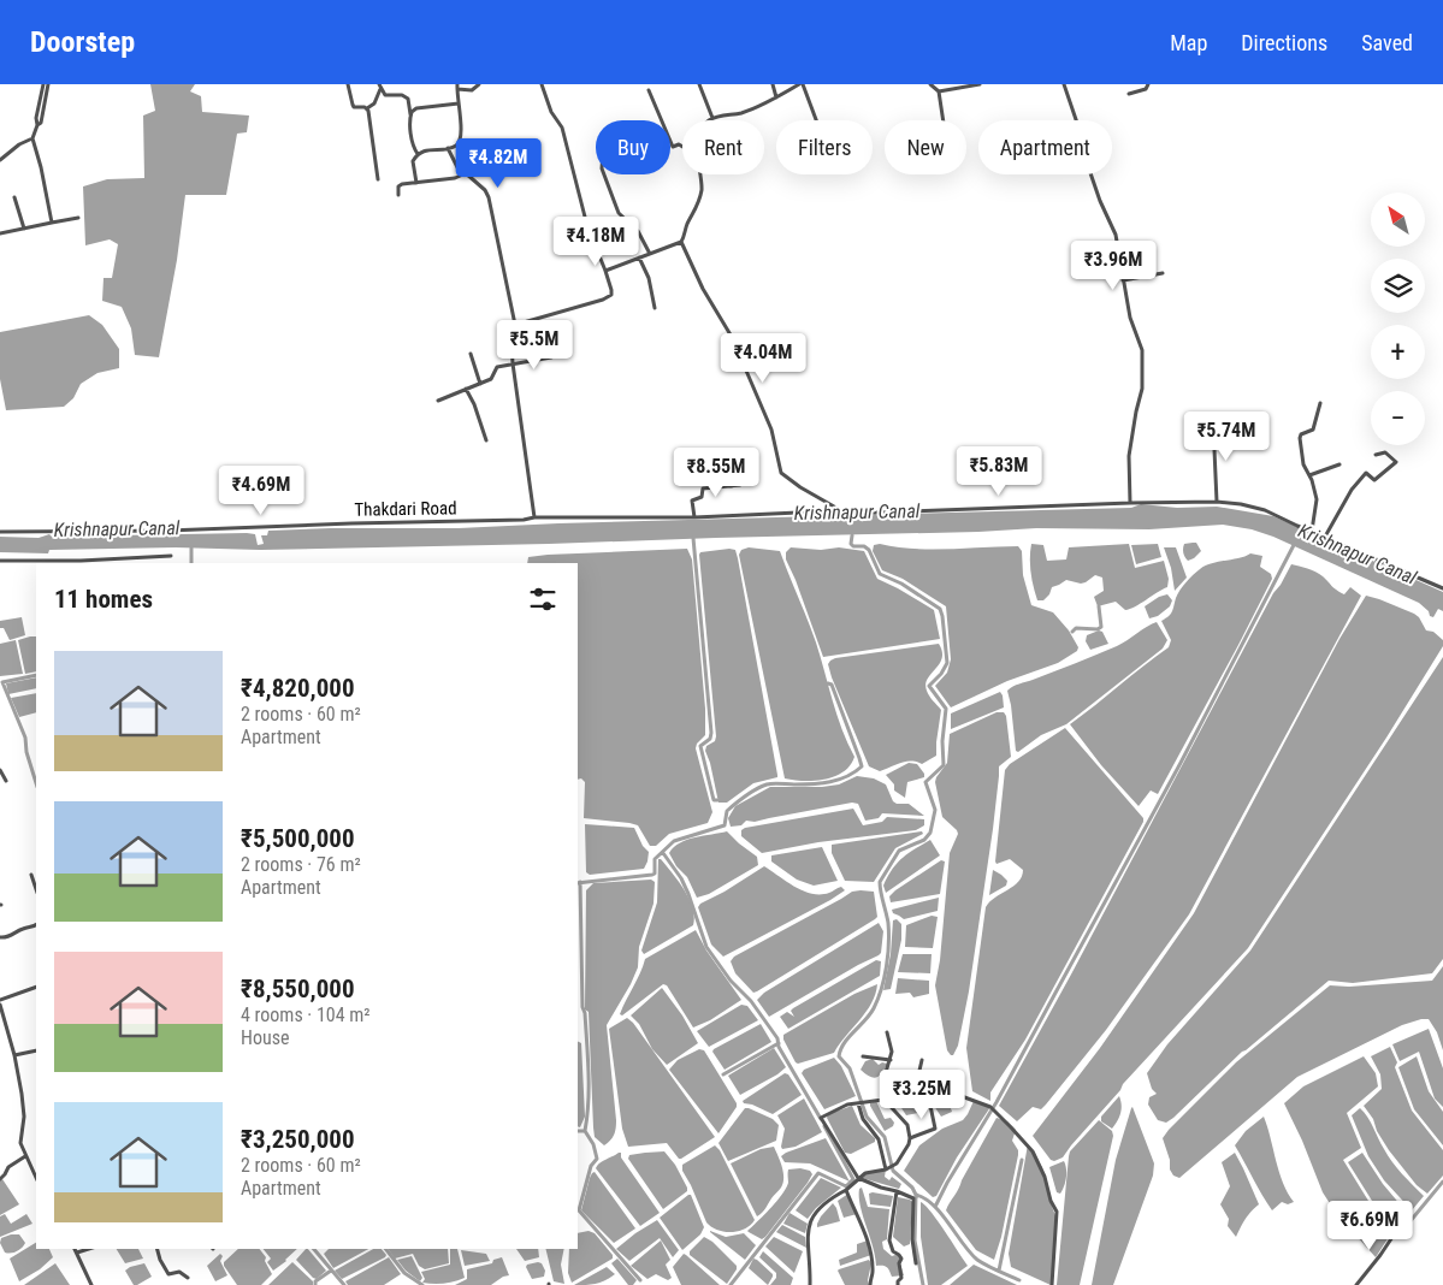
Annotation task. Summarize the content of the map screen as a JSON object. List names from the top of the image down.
{
  "streets": {
    "street": ["Thakdari Road"]
  },
  "water": ["Krishnapur Canal"],
  "north": "top left",
  "page": {
    "header": "Doorstep",
    "nav": ["Map", "Directions", "Saved"],
    "chip": [
      "Buy",
      "Rent",
      "Filters",
      "New",
      "Apartment"
    ],
    "price": [
      "₹4.82M",
      "₹4.18M",
      "₹3.96M",
      "₹5.5M",
      "₹4.04M",
      "₹5.74M",
      "₹5.83M",
      "₹8.55M",
      "₹4.69M",
      "₹3.25M",
      "₹6.69M"
    ],
    "map_buttons": ["+", "−"],
    "heading": "11 homes",
    "list": [
      {
        "name": "₹4,820,000",
        "note": "2 rooms · 60 m² · Apartment"
      },
      {
        "name": "₹5,500,000",
        "note": "2 rooms · 76 m² · Apartment"
      },
      {
        "name": "₹8,550,000",
        "note": "4 rooms · 104 m² · House"
      },
      {
        "name": "₹3,250,000",
        "note": "2 rooms · 60 m² · Apartment"
      }
    ]
  }
}
